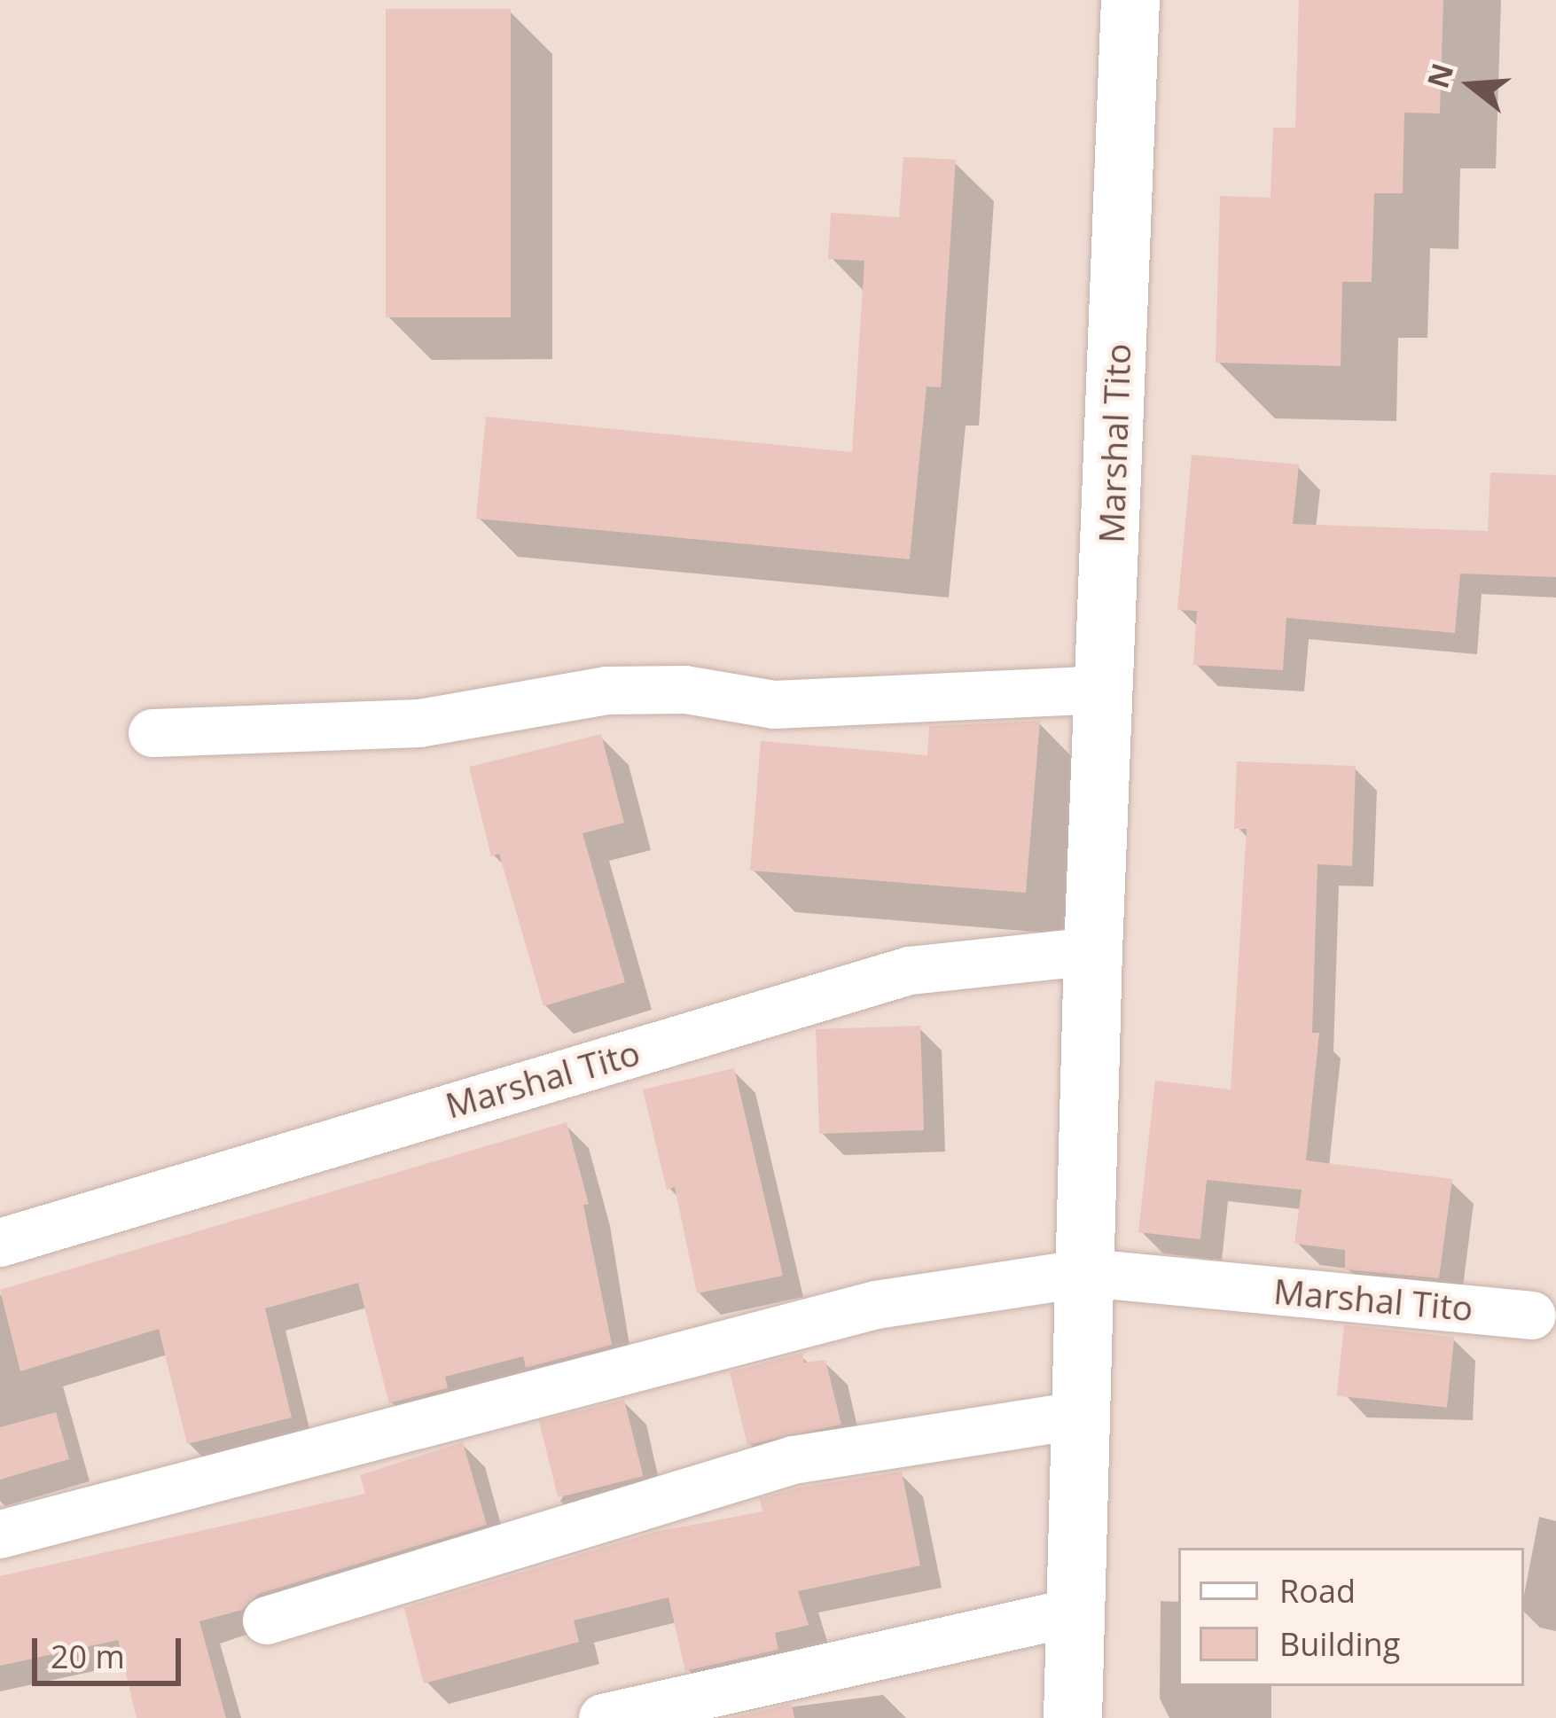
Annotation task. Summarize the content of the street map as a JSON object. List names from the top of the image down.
{
  "streets": {
    "street": ["Marshal Tito"]
  },
  "legend": ["Road", "Building"],
  "scale_bar": "20 m",
  "north": "left"
}
